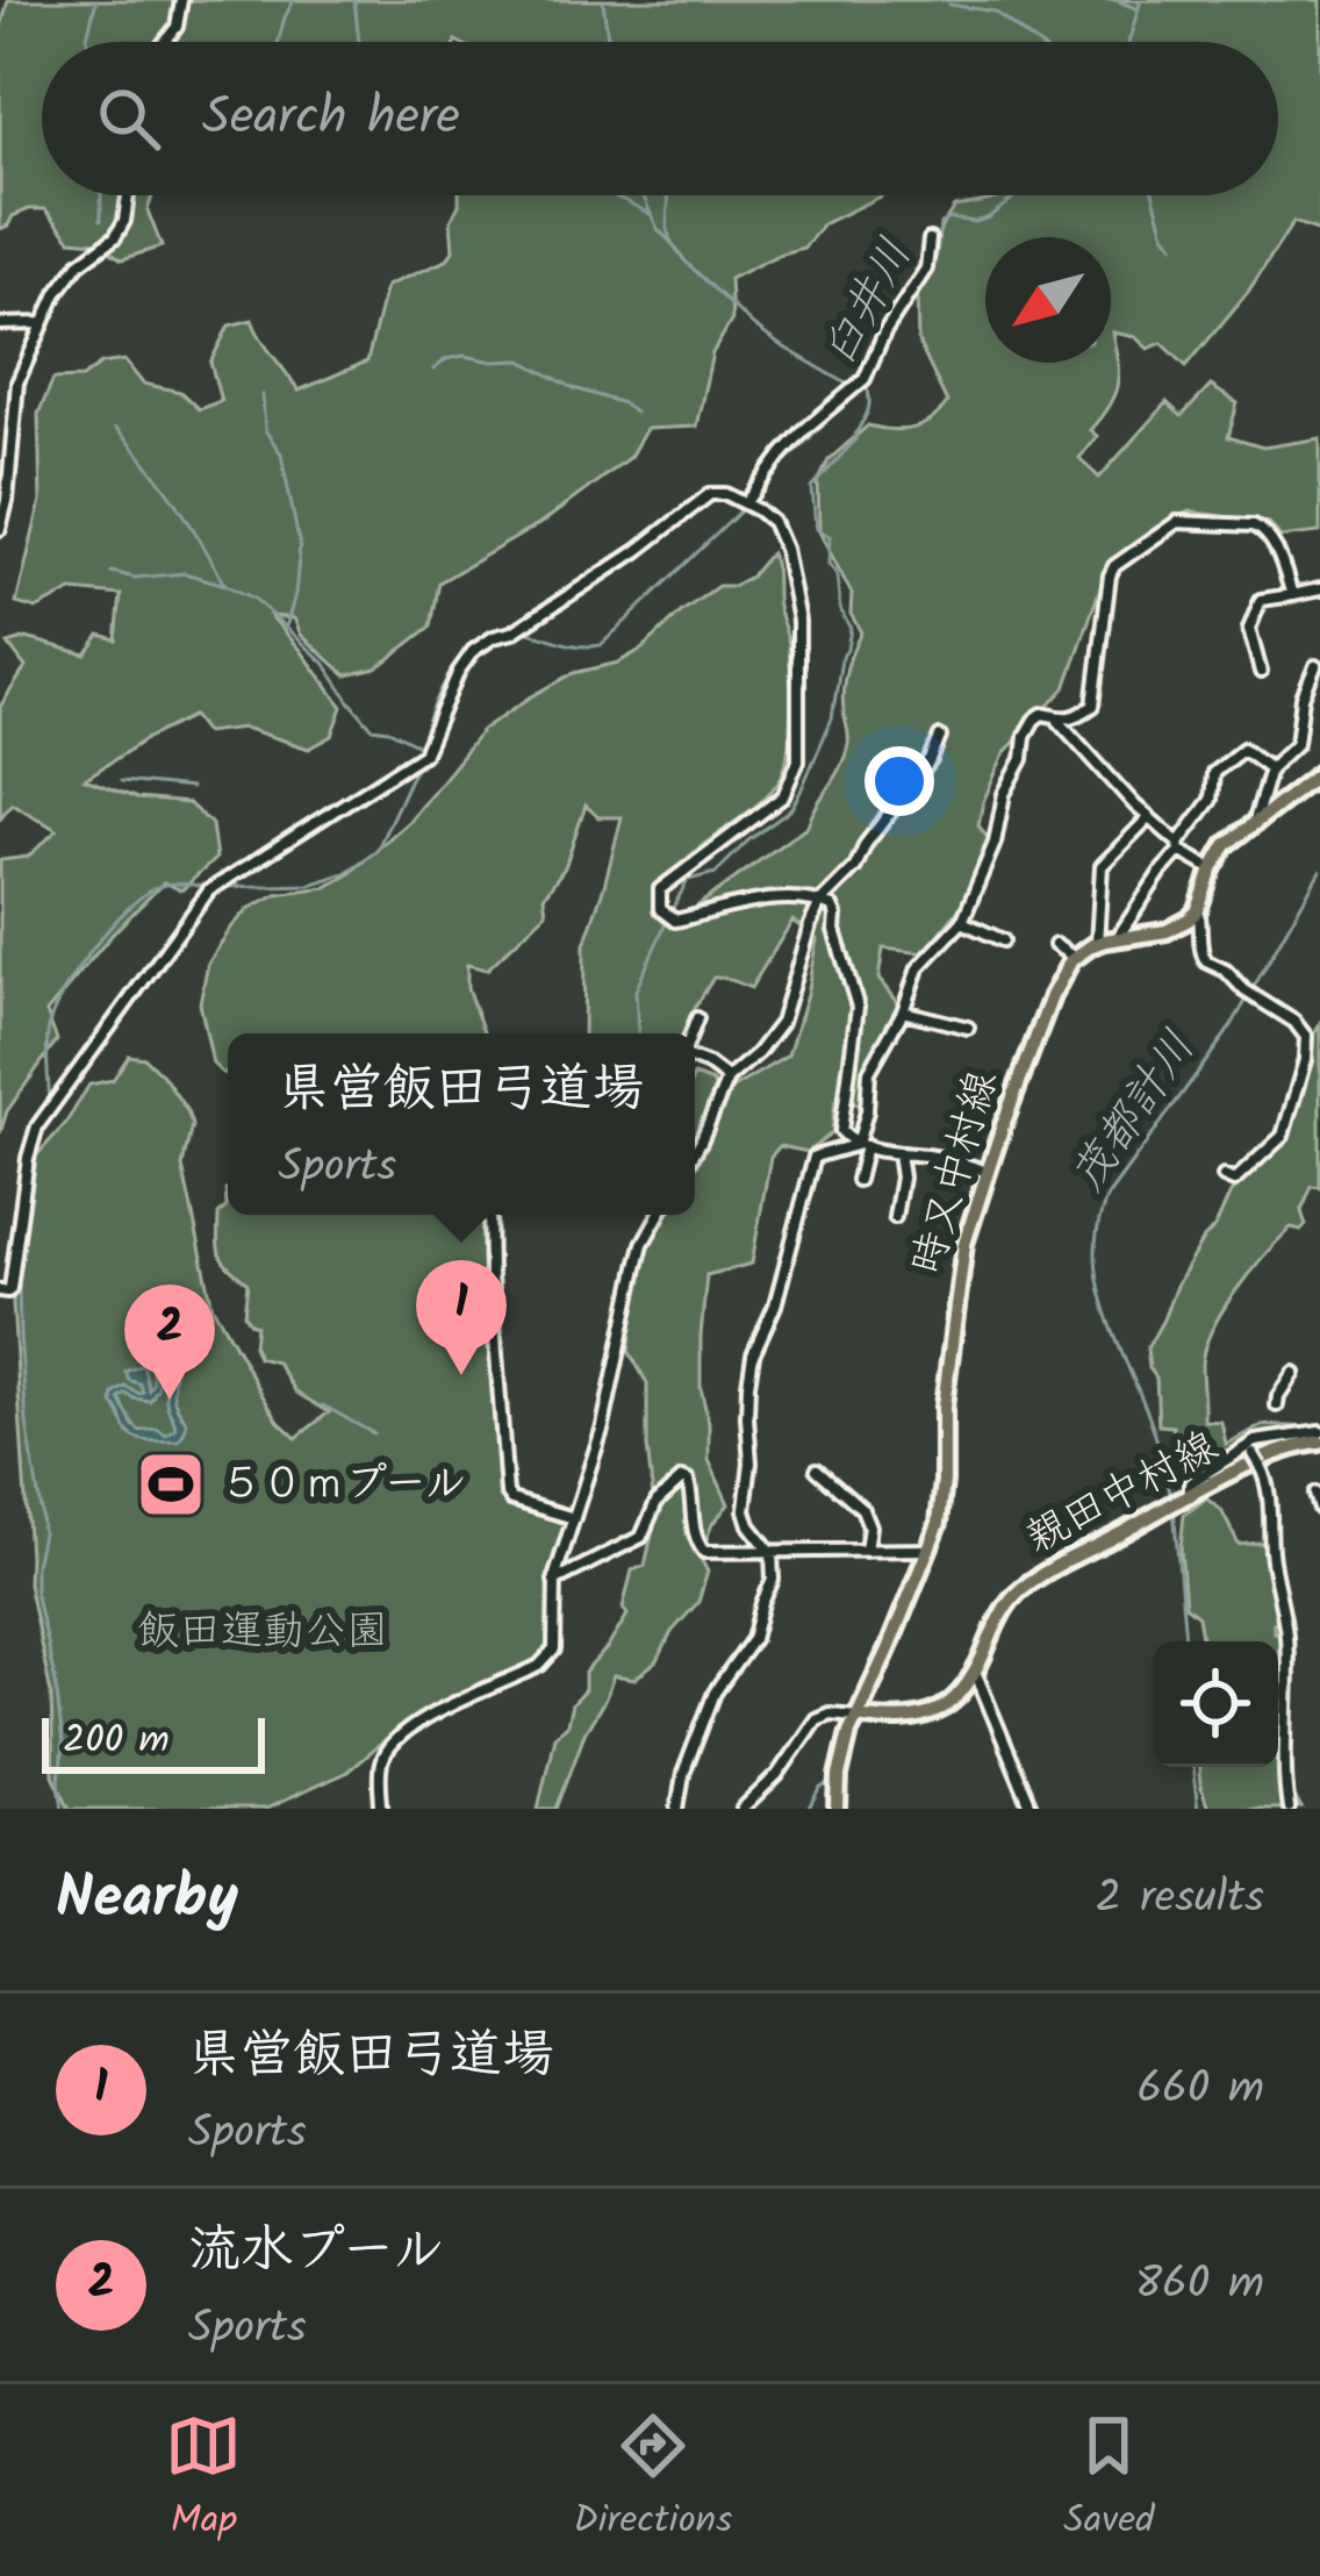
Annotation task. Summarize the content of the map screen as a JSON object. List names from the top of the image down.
{
  "streets": {
    "main road": ["時又中村線", "親田中村線"]
  },
  "crossings": [
    ["時又中村線", "親田中村線"]
  ],
  "water": ["臼井川", "茂都計川"],
  "parks": ["飯田運動公園"],
  "places": {
    "sports": ["５０ｍプール"]
  },
  "scale_bar": "200 m",
  "north": "bottom left",
  "page": {
    "search": "Search here",
    "popup": ["県営飯田弓道場", "Sports"],
    "pins": ["1", "2"],
    "scale": "200 m",
    "heading": ["Nearby", "2 results"],
    "list": [
      {
        "mark": "1",
        "name": "県営飯田弓道場",
        "note": "Sports",
        "value": "660 m"
      },
      {
        "mark": "2",
        "name": "流水プール",
        "note": "Sports",
        "value": "860 m"
      }
    ],
    "nav": ["Map", "Directions", "Saved"]
  }
}
